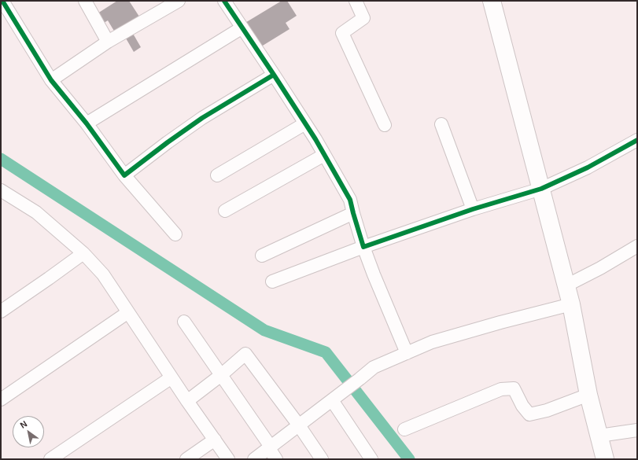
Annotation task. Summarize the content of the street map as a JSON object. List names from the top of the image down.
{
  "north": "top left"
}
